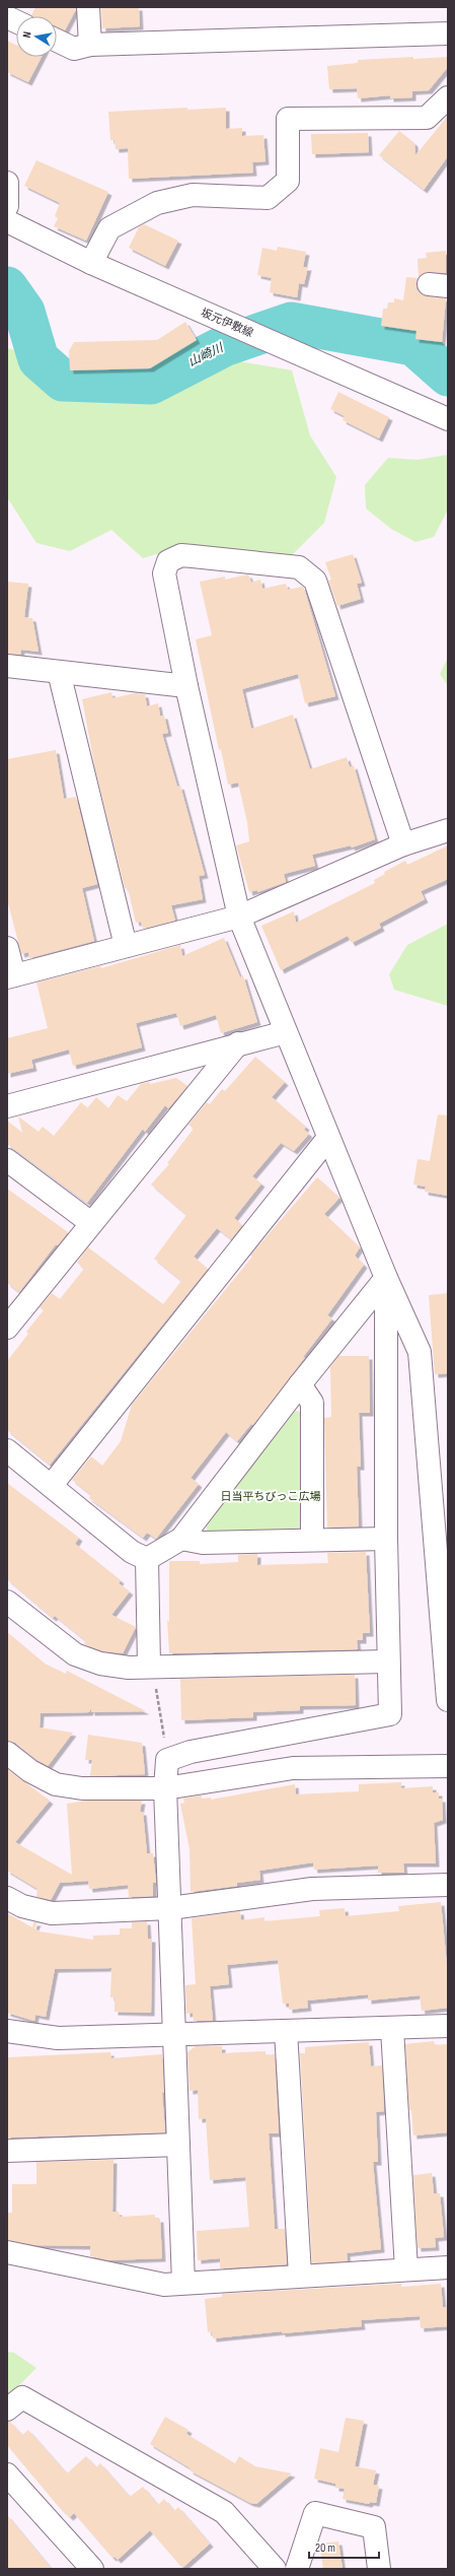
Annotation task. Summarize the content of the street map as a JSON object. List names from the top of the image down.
{
  "streets": {
    "street": ["坂元伊敷線"]
  },
  "water": ["山崎川"],
  "parks": ["日当平ちびっこ広場"],
  "scale_bar": "20 m",
  "north": "left"
}
